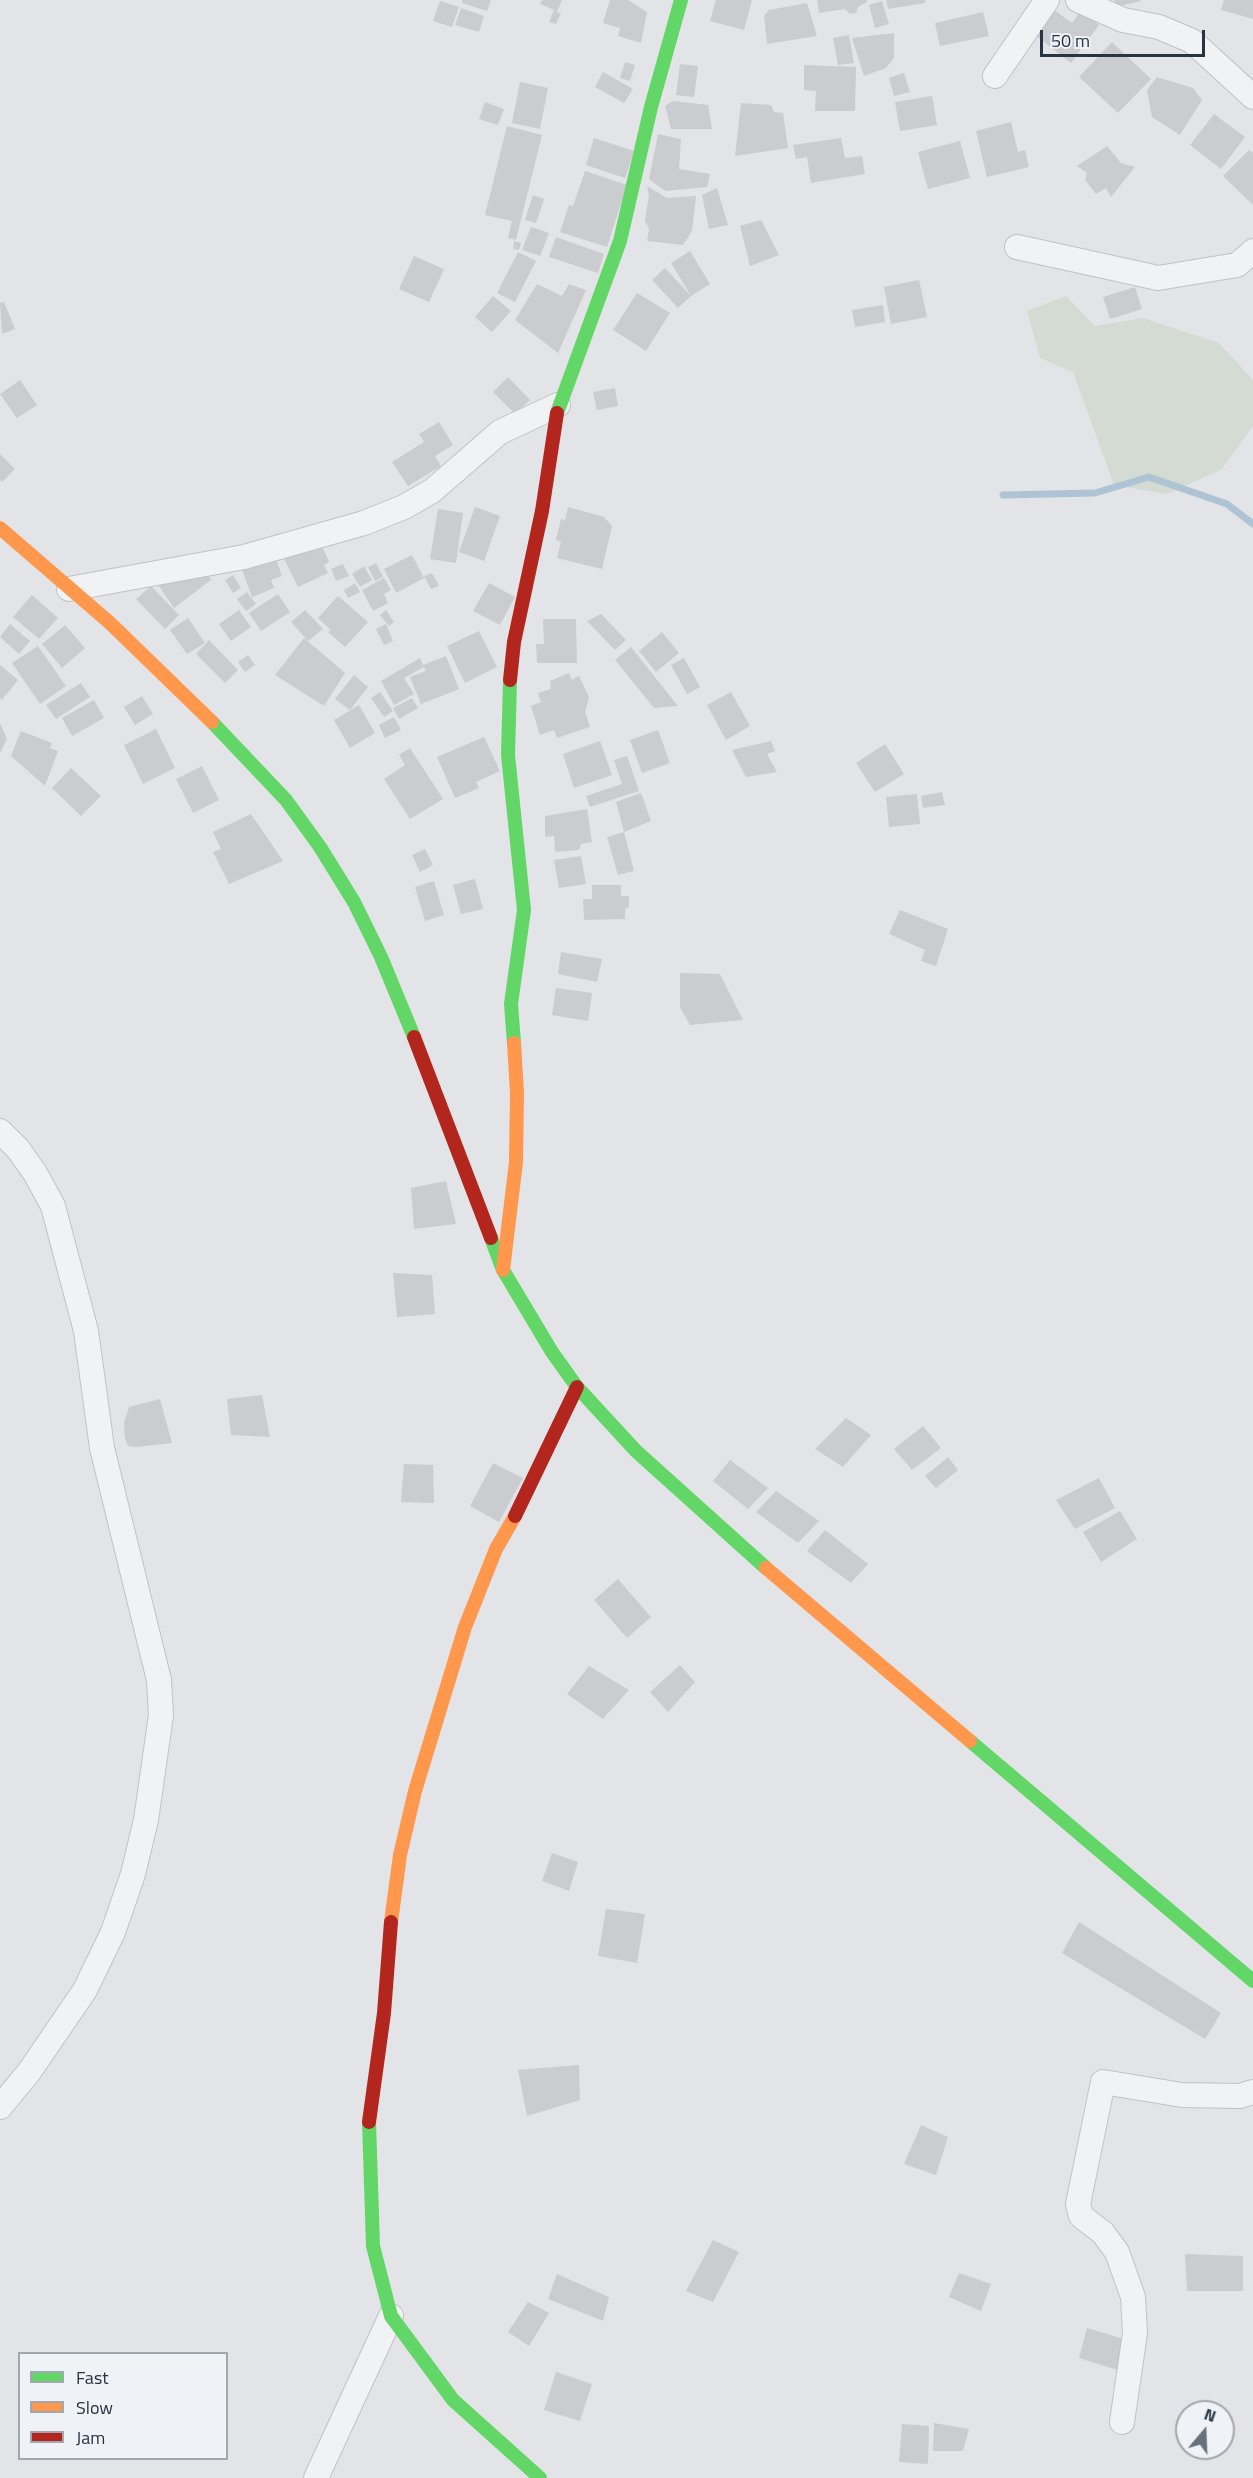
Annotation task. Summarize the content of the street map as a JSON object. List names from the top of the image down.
{
  "legend": ["Fast", "Slow", "Jam"],
  "scale_bar": "50 m",
  "north": "top"
}
